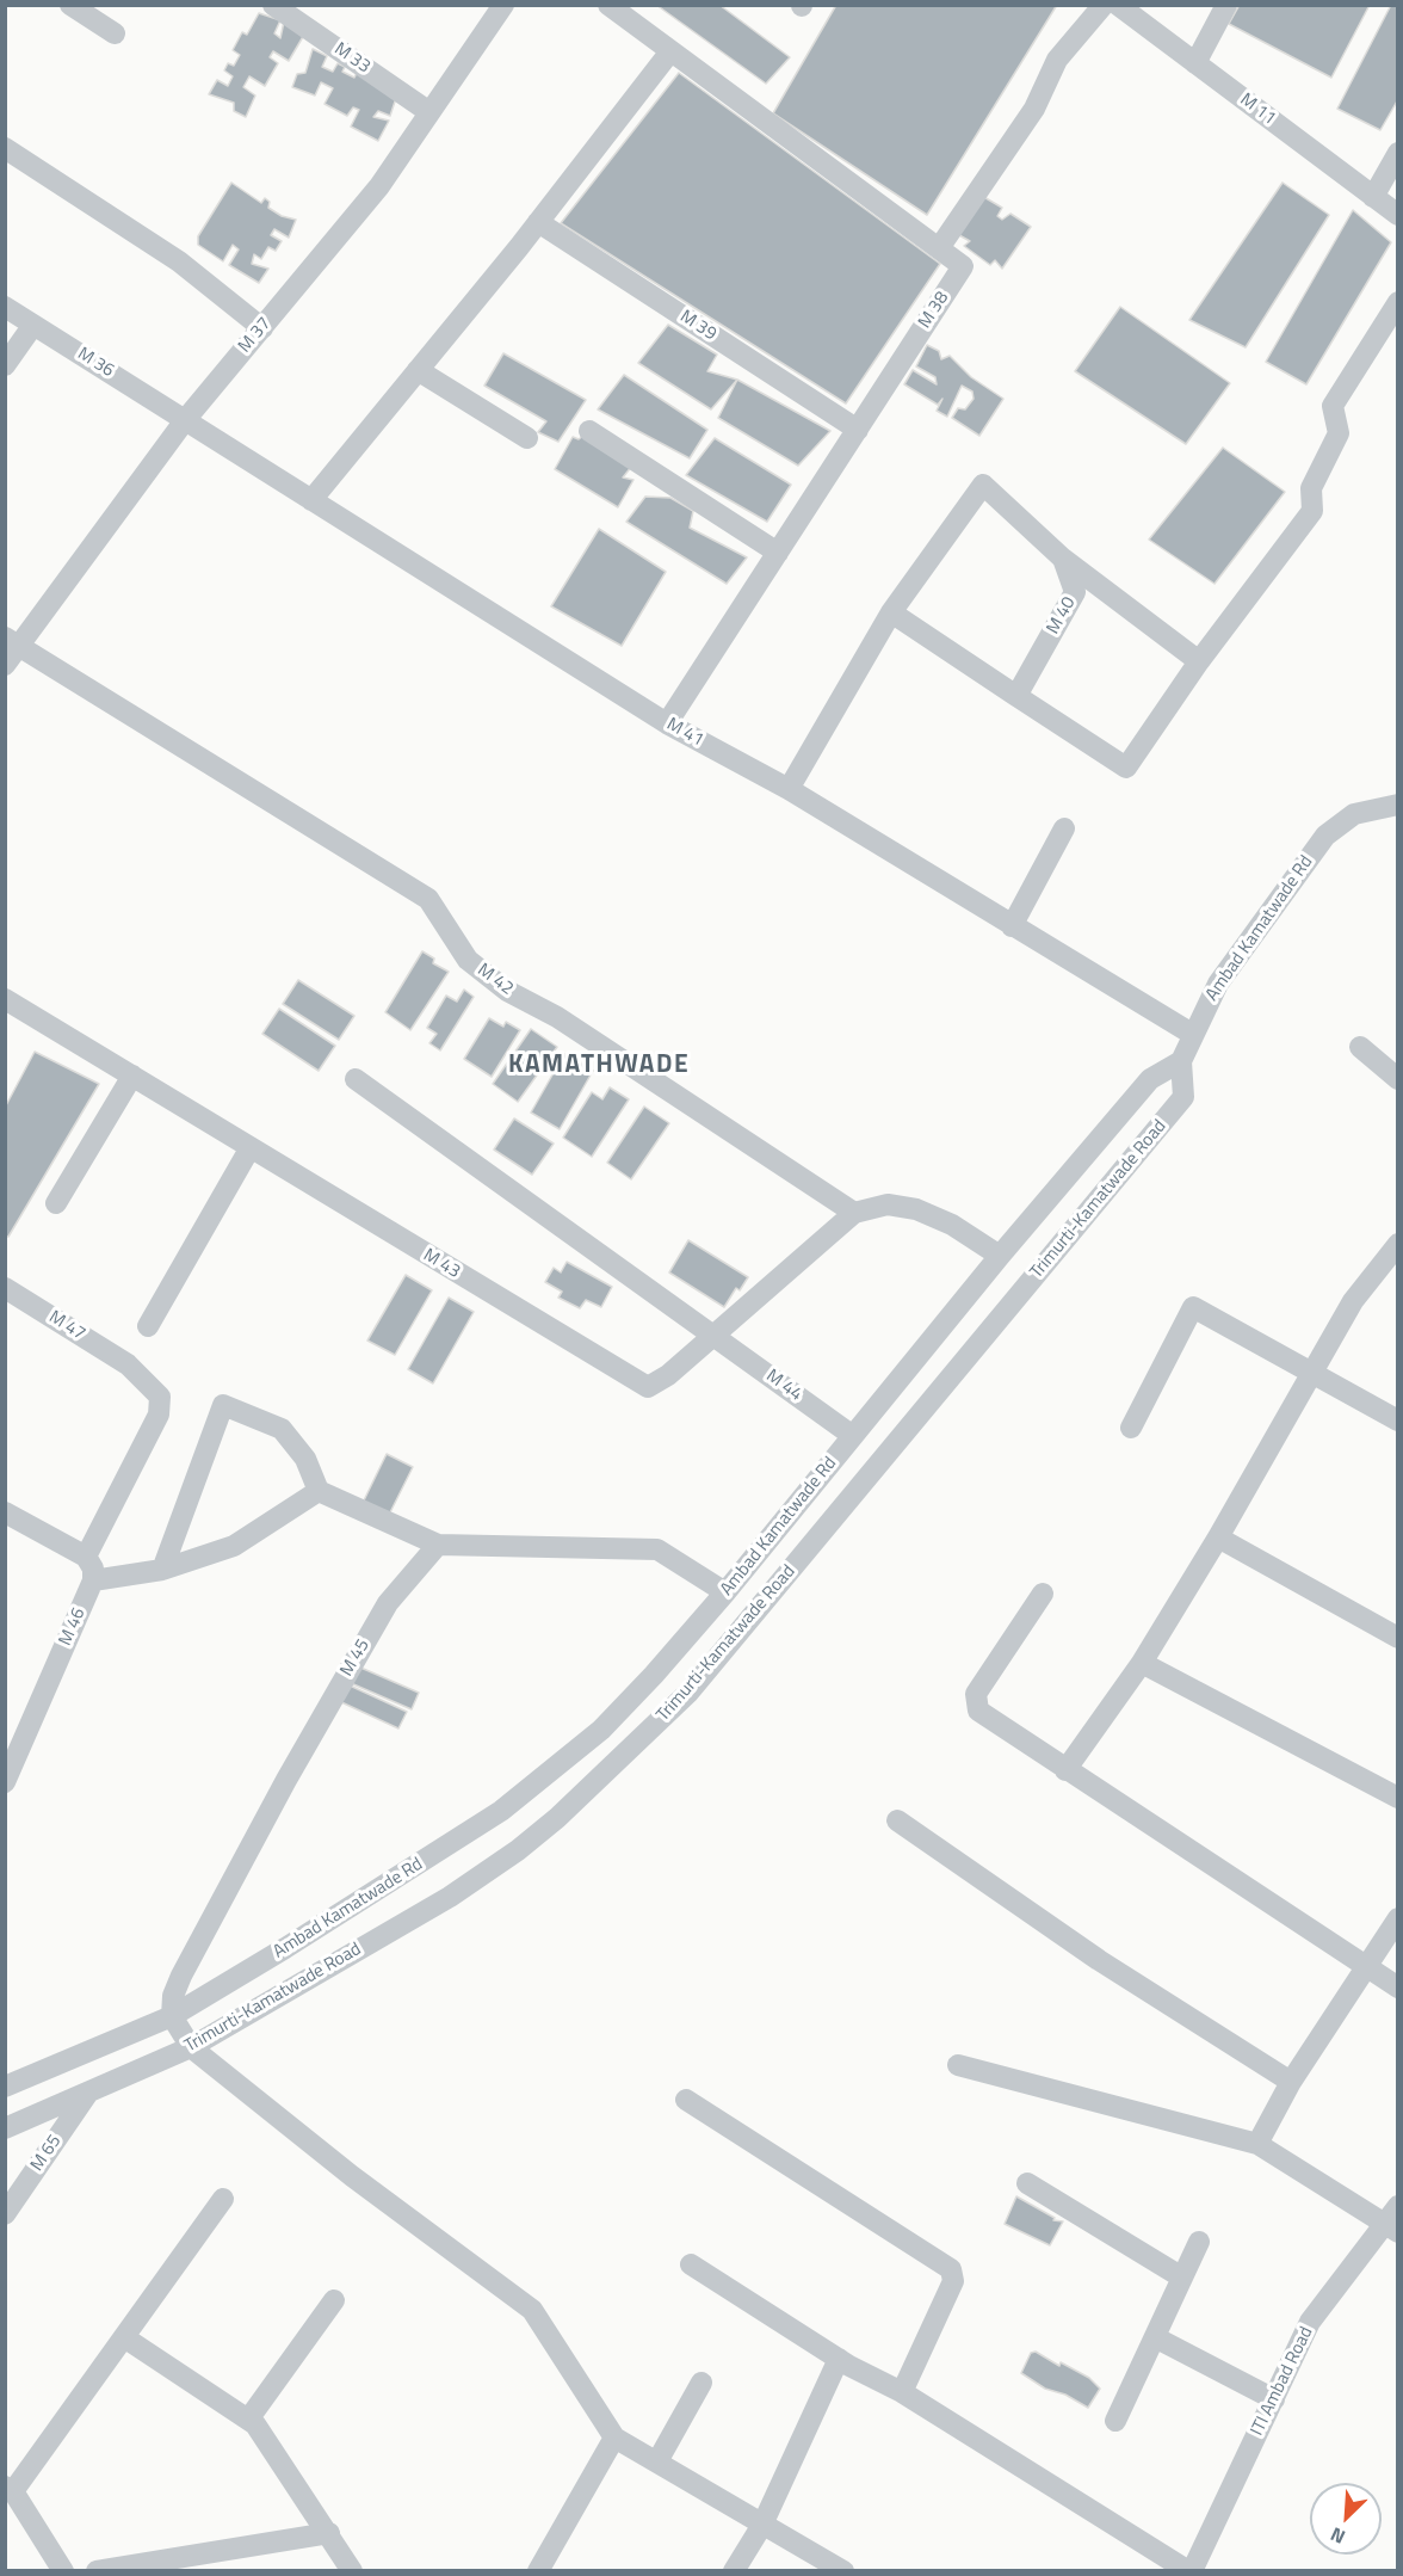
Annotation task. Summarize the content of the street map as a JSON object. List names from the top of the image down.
{
  "streets": {
    "street": [
      "M 33",
      "M 11",
      "M 38",
      "M 39",
      "M 37",
      "M 36",
      "M 40",
      "M 41",
      "Ambad Kamatwade Rd",
      "M 42",
      "Trimurti-Kamatwade Road",
      "M 43",
      "M 47",
      "M 44",
      "M 46",
      "M 45",
      "M 65",
      "ITI Ambad Road"
    ]
  },
  "crossings": [
    ["M 33", "M 37"],
    ["M 38", "M 39"],
    ["M 38", "M 41"],
    ["M 37", "M 36"],
    ["M 37", "M 41"],
    ["M 37", "M 42"],
    ["M 36", "M 41"],
    ["M 40", "M 41"],
    ["M 41", "Ambad Kamatwade Rd"],
    ["Ambad Kamatwade Rd", "Trimurti-Kamatwade Road"],
    ["Ambad Kamatwade Rd", "M 44"],
    ["Ambad Kamatwade Rd", "M 45"],
    ["M 42", "M 43"],
    ["Trimurti-Kamatwade Road", "M 65"],
    ["M 43", "M 44"]
  ],
  "districts": ["KAMATHWADE"],
  "north": "bottom left"
}
